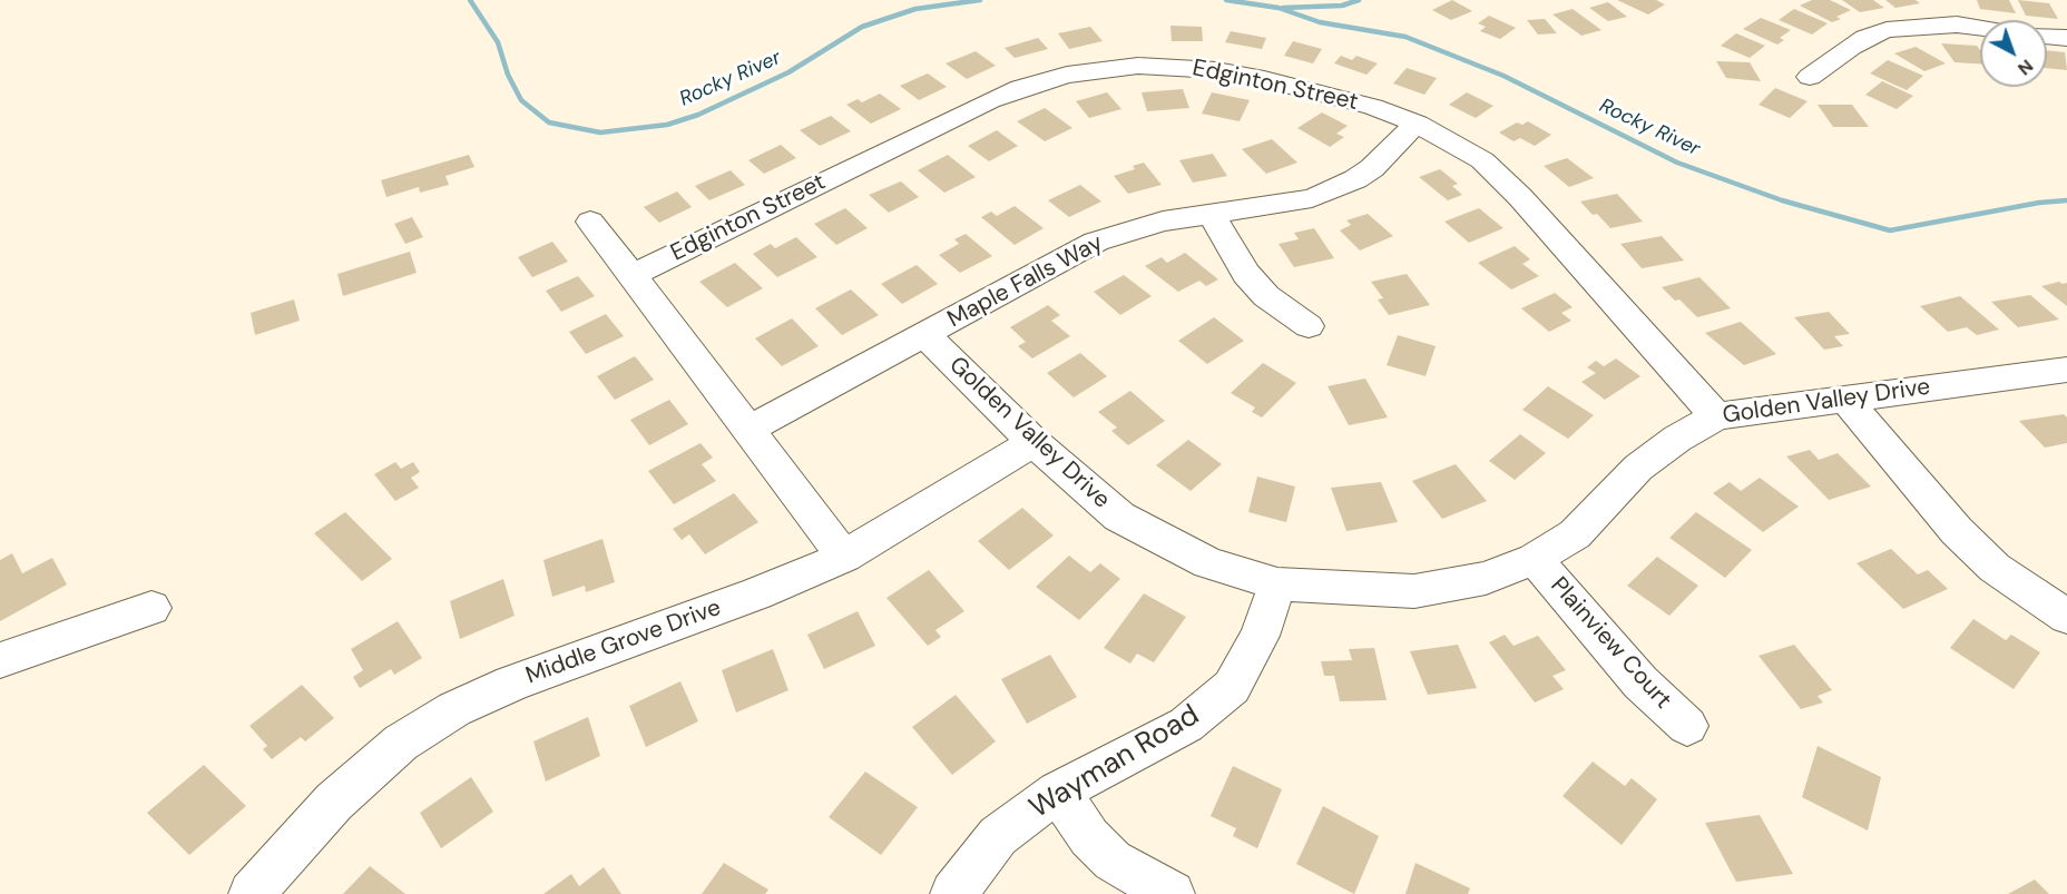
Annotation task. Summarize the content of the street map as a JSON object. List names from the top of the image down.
{
  "streets": {
    "street": [
      "Edginton Street",
      "Maple Falls Way",
      "Golden Valley Drive",
      "Middle Grove Drive",
      "Plainview Court",
      "Wayman Road"
    ]
  },
  "crossings": [
    ["Edginton Street", "Maple Falls Way"],
    ["Edginton Street", "Golden Valley Drive"],
    ["Maple Falls Way", "Golden Valley Drive"],
    ["Golden Valley Drive", "Middle Grove Drive"],
    ["Golden Valley Drive", "Plainview Court"],
    ["Golden Valley Drive", "Wayman Road"]
  ],
  "water": ["Rocky River"],
  "north": "bottom right"
}
